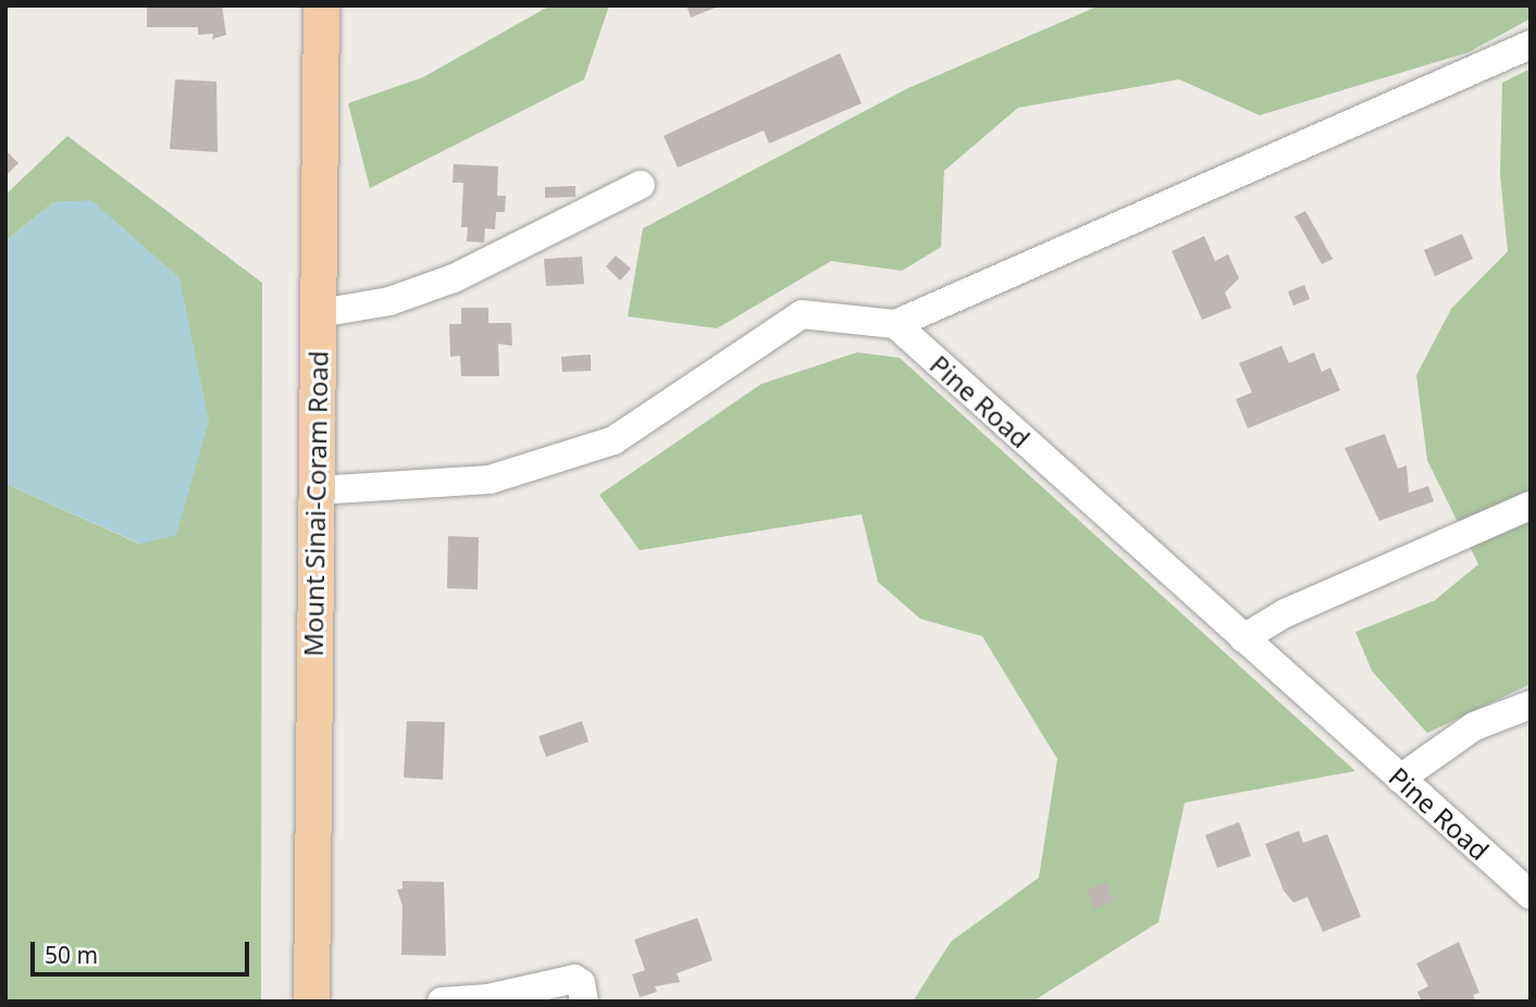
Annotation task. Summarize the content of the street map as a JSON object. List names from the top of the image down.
{
  "streets": {
    "main road": ["Mount Sinai-Coram Road"],
    "street": ["Pine Road"]
  },
  "scale_bar": "50 m"
}
